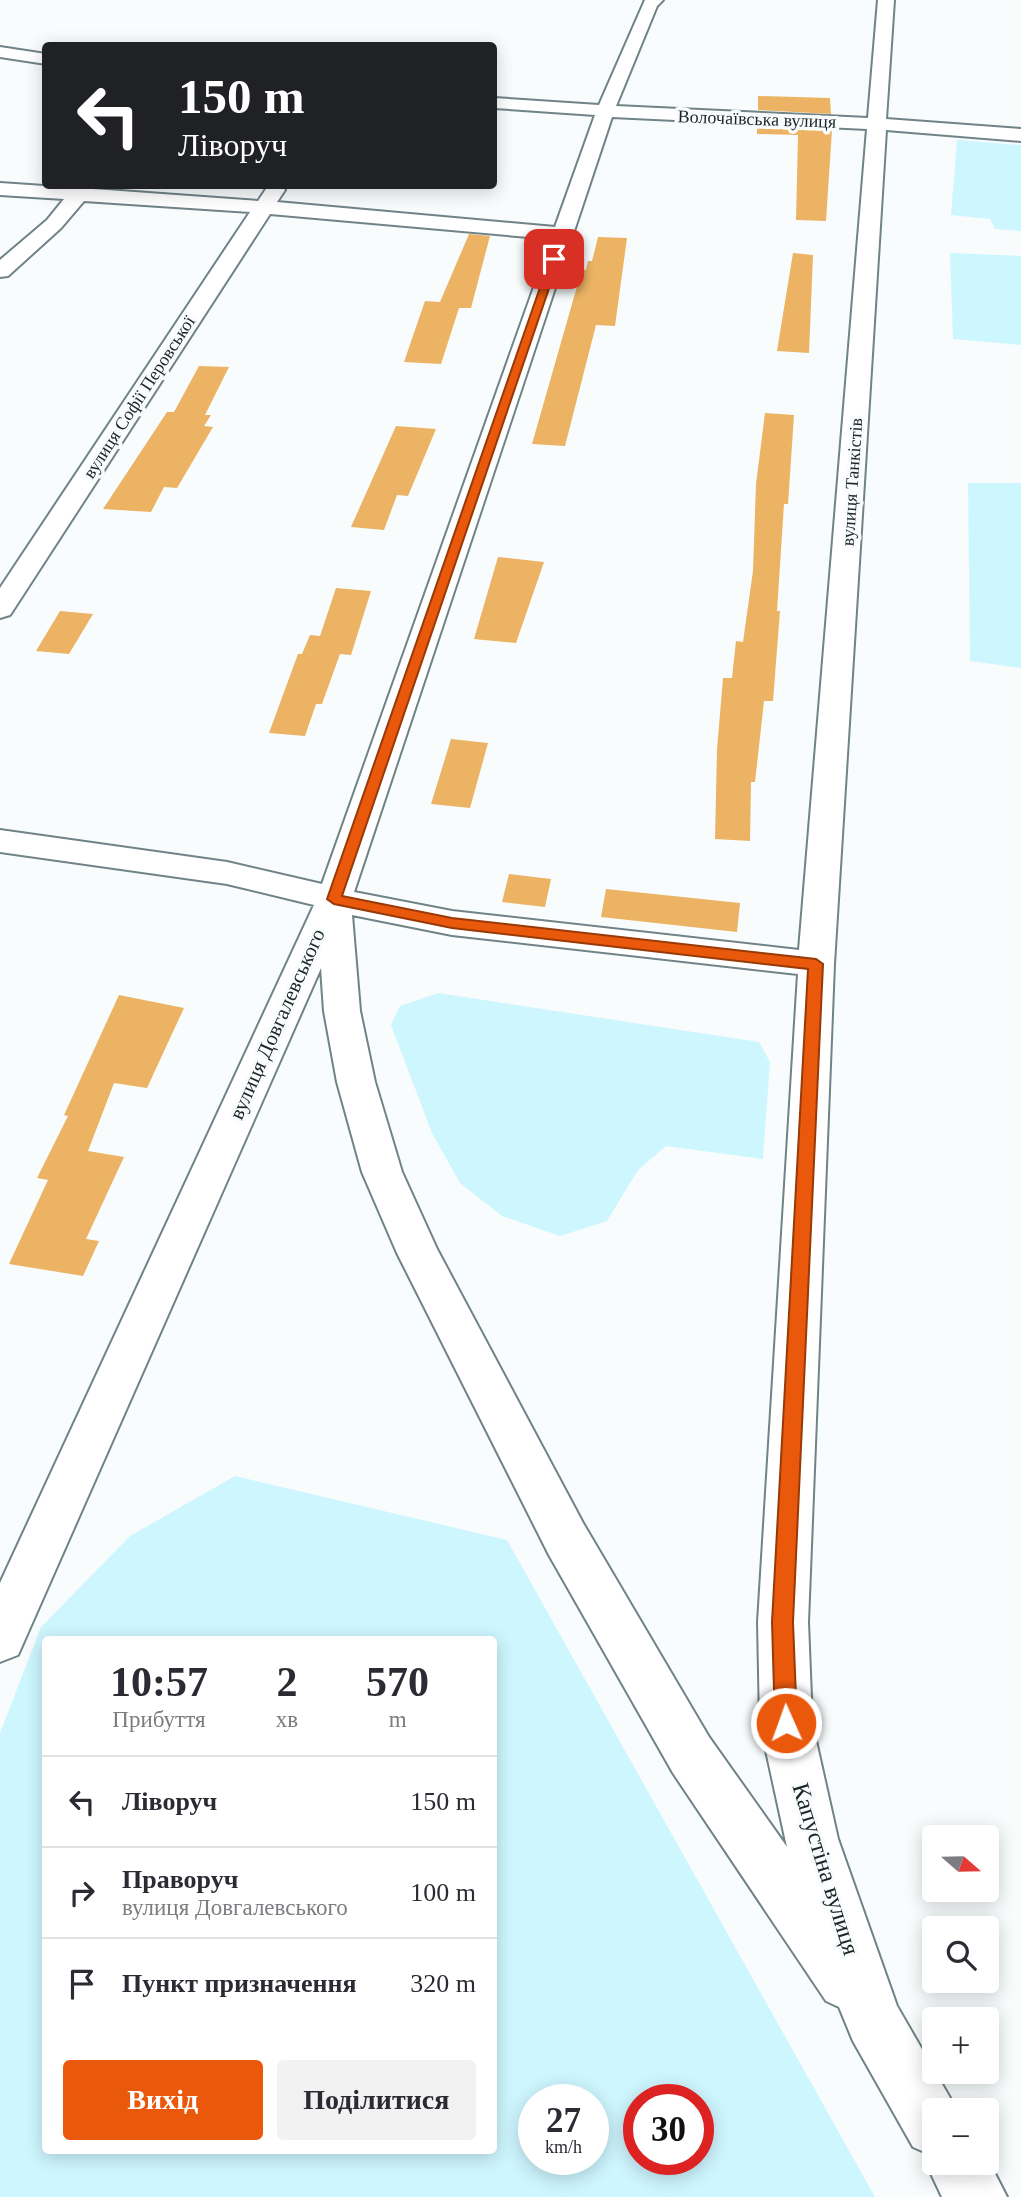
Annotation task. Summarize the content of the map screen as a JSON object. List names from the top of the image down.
{
  "streets": {
    "street": [
      "Волочаївська вулиця",
      "вулиця Софії Перовської",
      "вулиця Танкістів",
      "вулиця Довгалевського",
      "Капустіна вулиця"
    ]
  },
  "crossings": [
    ["Волочаївська вулиця", "вулиця Танкістів"],
    ["Волочаївська вулиця", "вулиця Довгалевського"],
    ["вулиця Танкістів", "Капустіна вулиця"]
  ],
  "north": "right",
  "page": {
    "turn": ["150 m", "Ліворуч"],
    "eta": [
      "10:57",
      "Прибуття",
      "2",
      "хв",
      "570",
      "m"
    ],
    "list": [
      {
        "name": "Ліворуч",
        "value": "150 m"
      },
      {
        "name": "Праворуч",
        "note": "вулиця Довгалевського",
        "value": "100 m"
      },
      {
        "name": "Пункт призначення",
        "value": "320 m"
      }
    ],
    "map_buttons": ["+", "−"],
    "buttons": ["Вихід", "Поділитися"],
    "speed": "27 km/h",
    "limit": "30"
  }
}
